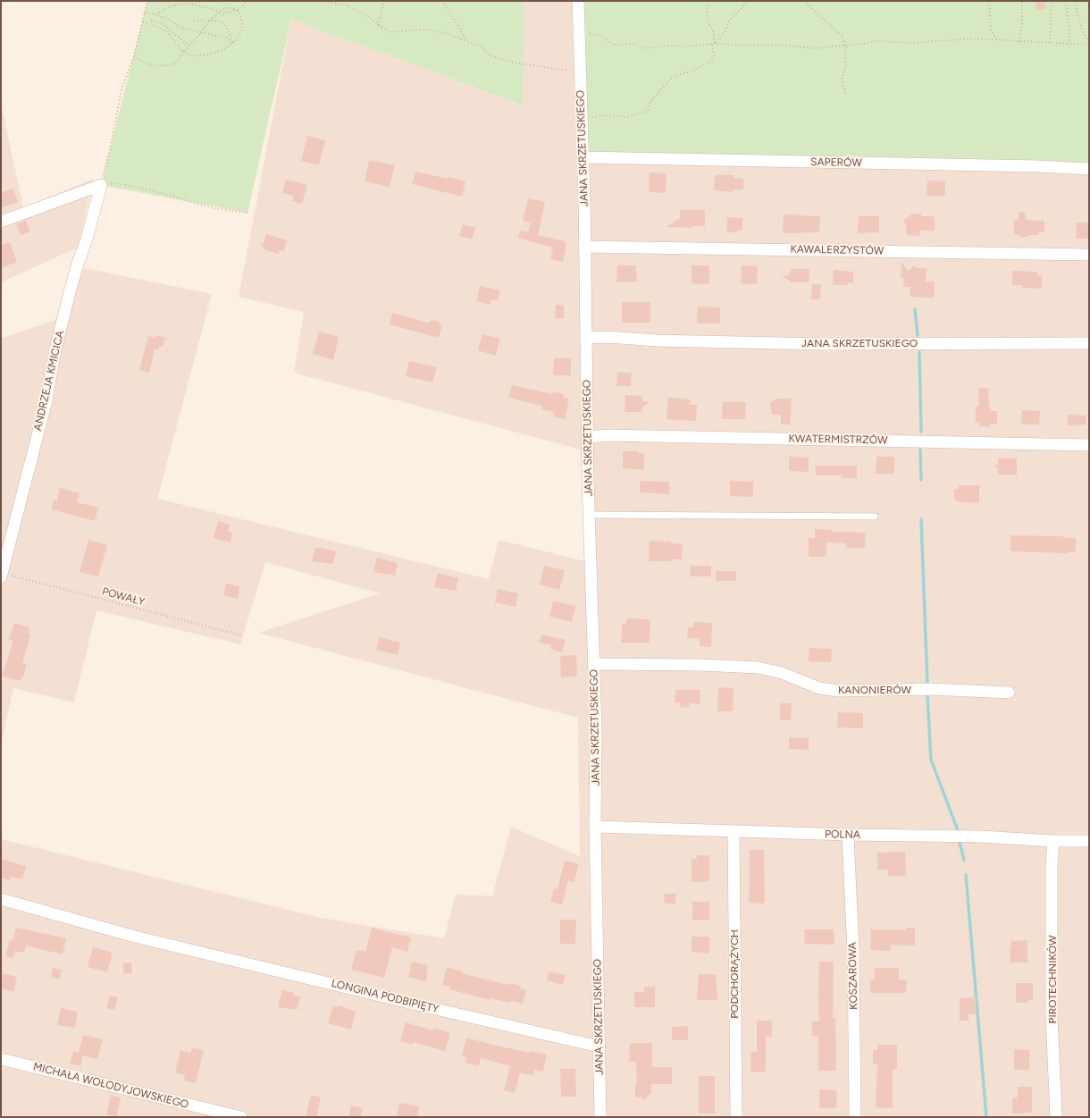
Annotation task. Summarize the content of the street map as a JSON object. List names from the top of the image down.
{
  "streets": {
    "street": [
      "JANA SKRZETUSKIEGO",
      "SAPERÓW",
      "KAWALERZYSTÓW",
      "ANDRZEJA KMICICA",
      "KWATERMISTRZÓW",
      "KANONIERÓW",
      "POLNA",
      "PODCHORĄŻYCH",
      "KOSZAROWA",
      "PIROTECHNIKÓW",
      "LONGINA PODBIPIĘTY",
      "MICHAŁA WOŁODYJOWSKIEGO"
    ],
    "path": ["POWAŁY"]
  },
  "crossings": [
    ["JANA SKRZETUSKIEGO", "SAPERÓW"],
    ["JANA SKRZETUSKIEGO", "KAWALERZYSTÓW"],
    ["JANA SKRZETUSKIEGO", "KWATERMISTRZÓW"],
    ["JANA SKRZETUSKIEGO", "KANONIERÓW"],
    ["JANA SKRZETUSKIEGO", "POLNA"],
    ["JANA SKRZETUSKIEGO", "LONGINA PODBIPIĘTY"],
    ["ANDRZEJA KMICICA", "POWAŁY"],
    ["POLNA", "PODCHORĄŻYCH"],
    ["POLNA", "KOSZAROWA"],
    ["POLNA", "PIROTECHNIKÓW"]
  ]
}
